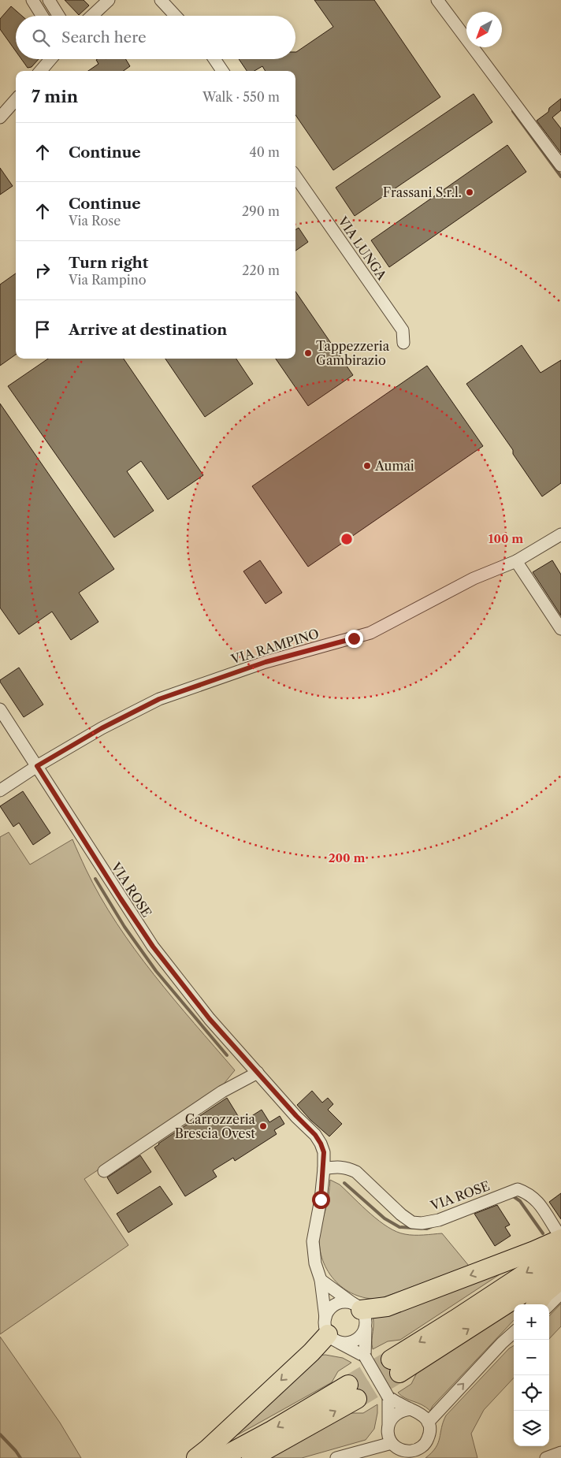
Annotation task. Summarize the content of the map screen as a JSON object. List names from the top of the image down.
{
  "streets": {
    "street": ["VIA LUNGA", "VIA RAMPINO", "VIA ROSE"]
  },
  "crossings": [
    ["VIA RAMPINO", "VIA ROSE"]
  ],
  "places": [
    "Frassani S.r.l.",
    "Tappezzeria Gambirazio",
    "Aumai",
    "Carrozzeria Brescia Ovest"
  ],
  "north": "bottom left",
  "page": {
    "search": "Search here",
    "heading": ["7 min", "Walk · 550 m"],
    "list": [
      ["Continue", "40 m"],
      ["Continue", "Via Rose", "290 m"],
      ["Turn right", "Via Rampino", "220 m"],
      "Arrive at destination"
    ],
    "map_buttons": ["+", "−"]
  },
  "rings": ["100 m", "200 m"]
}
